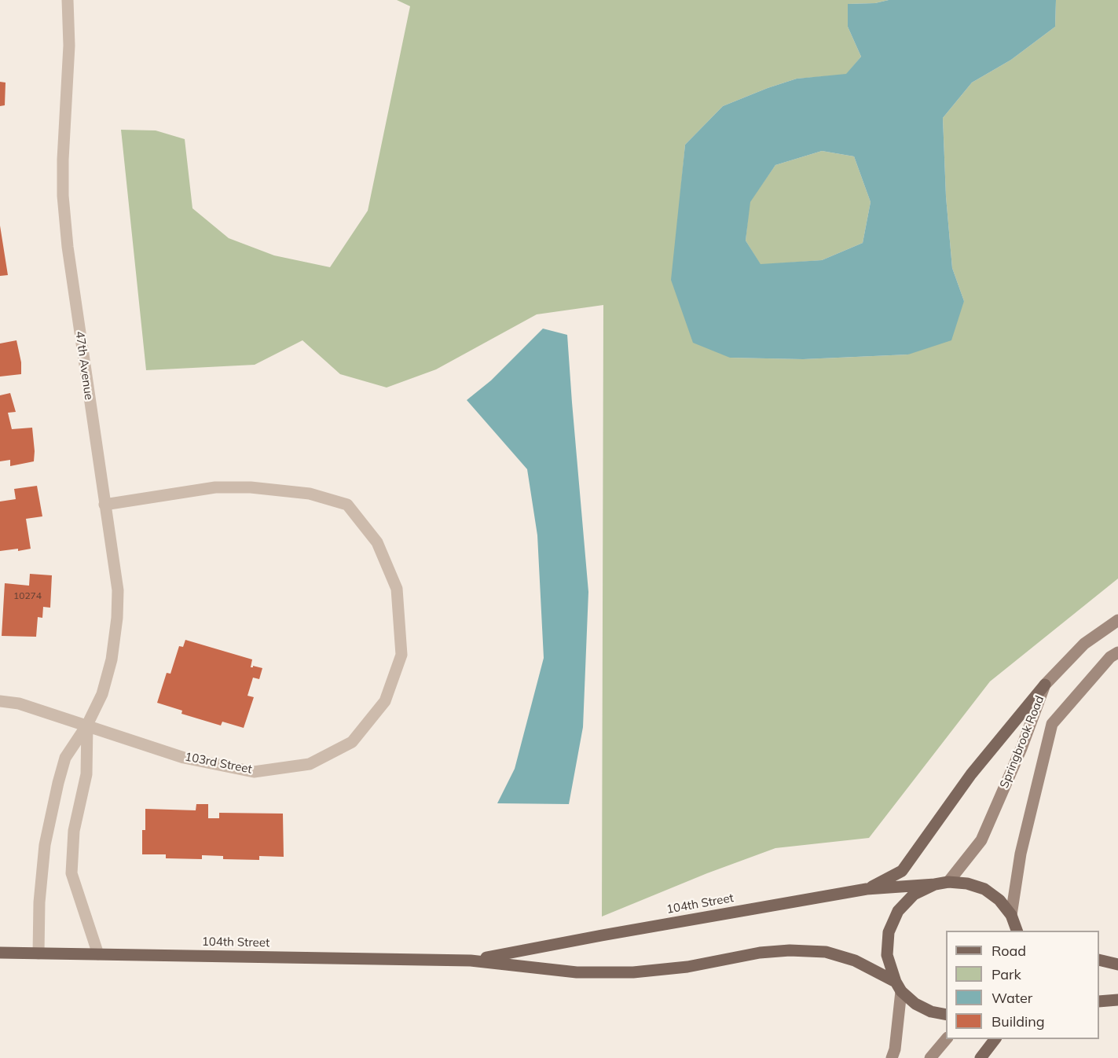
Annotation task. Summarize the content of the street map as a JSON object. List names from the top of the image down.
{
  "streets": {
    "main road": ["104th Street"],
    "street": ["47th Avenue", "Springbrook Road", "103rd Street"]
  },
  "crossings": [
    ["47th Avenue", "103rd Street"],
    ["47th Avenue", "104th Street"]
  ],
  "house_numbers": ["10274"],
  "legend": [
    "Road",
    "Park",
    "Water",
    "Building"
  ]
}
